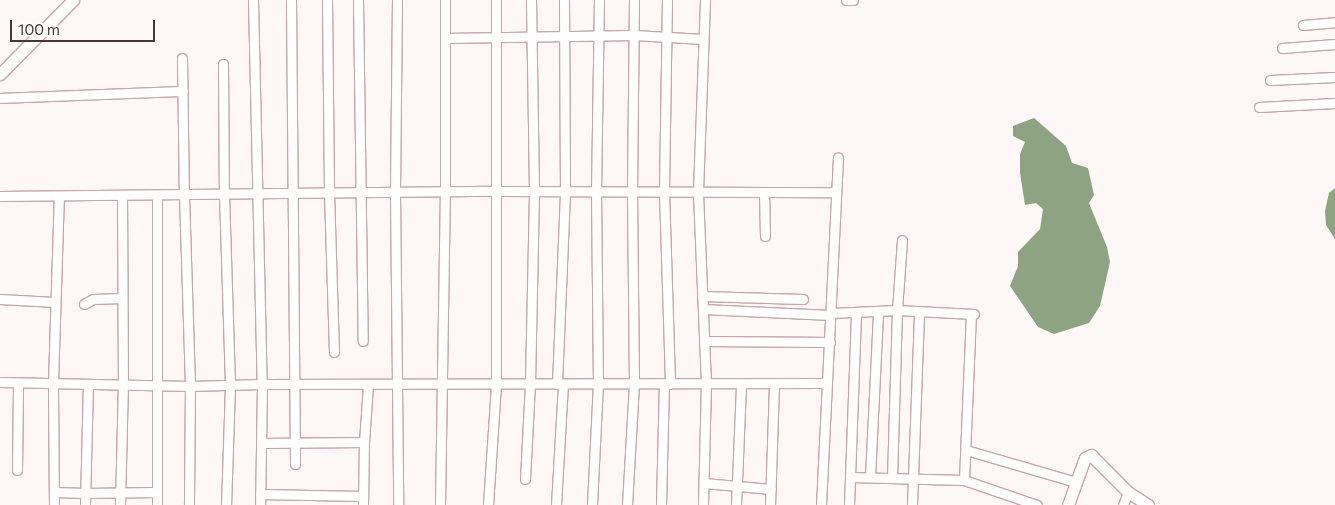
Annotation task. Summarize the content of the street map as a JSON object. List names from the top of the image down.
{
  "scale_bar": "100 m"
}
